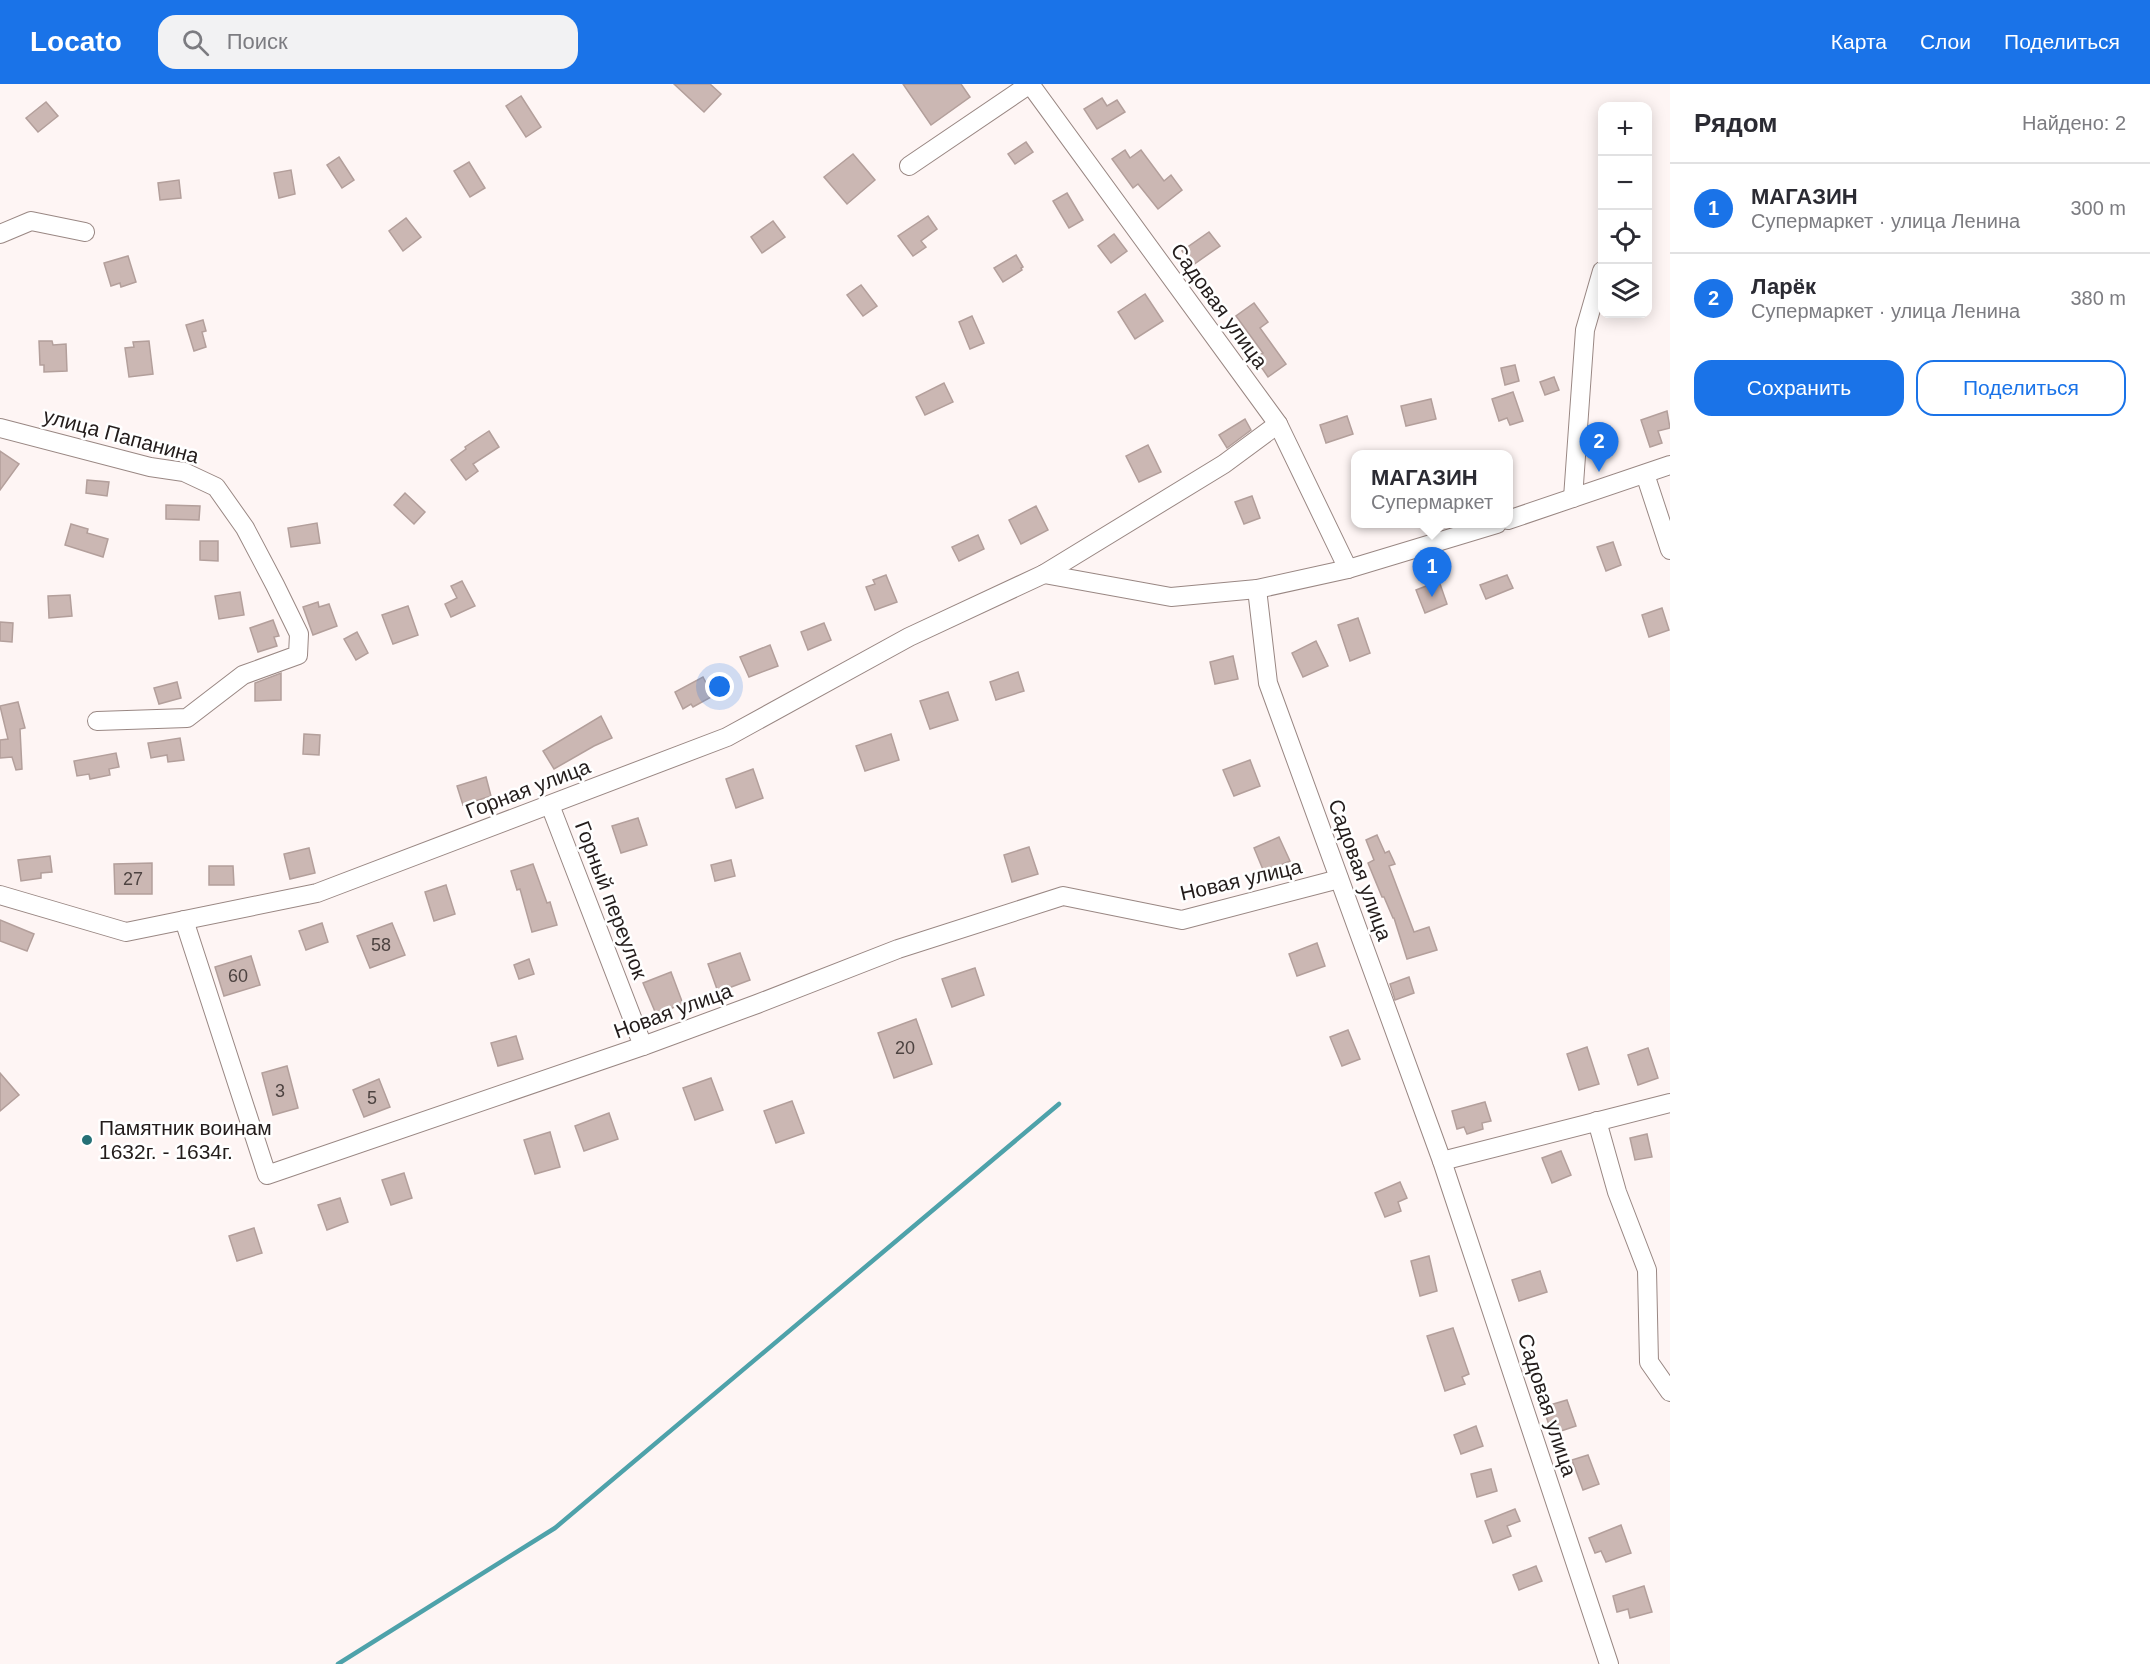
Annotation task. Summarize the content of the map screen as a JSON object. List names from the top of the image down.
{
  "streets": {
    "street": [
      "Садовая улица",
      "улица Папанина",
      "Горная улица",
      "Новая улица",
      "Горный переулок"
    ]
  },
  "crossings": [
    ["Садовая улица", "Горная улица"],
    ["Садовая улица", "Новая улица"],
    ["Горная улица", "Новая улица"],
    ["Горная улица", "Горный переулок"],
    ["Новая улица", "Горный переулок"]
  ],
  "places": ["Памятник воинам 1632г. - 1634г."],
  "house_numbers": [
    "27",
    "58",
    "60",
    "20",
    "3",
    "5"
  ],
  "page": {
    "header": "Locato",
    "search": "Поиск",
    "nav": ["Карта", "Слои", "Поделиться"],
    "heading": ["Рядом", "Найдено: 2"],
    "map_buttons": ["+", "−"],
    "list": [
      {
        "mark": "1",
        "name": "МАГАЗИН",
        "note": "Супермаркет · улица Ленина",
        "value": "300 m"
      },
      {
        "mark": "2",
        "name": "Ларёк",
        "note": "Супермаркет · улица Ленина",
        "value": "380 m"
      }
    ],
    "buttons": ["Сохранить", "Поделиться"],
    "pins": ["2", "1"],
    "popup": ["МАГАЗИН", "Супермаркет"]
  }
}
